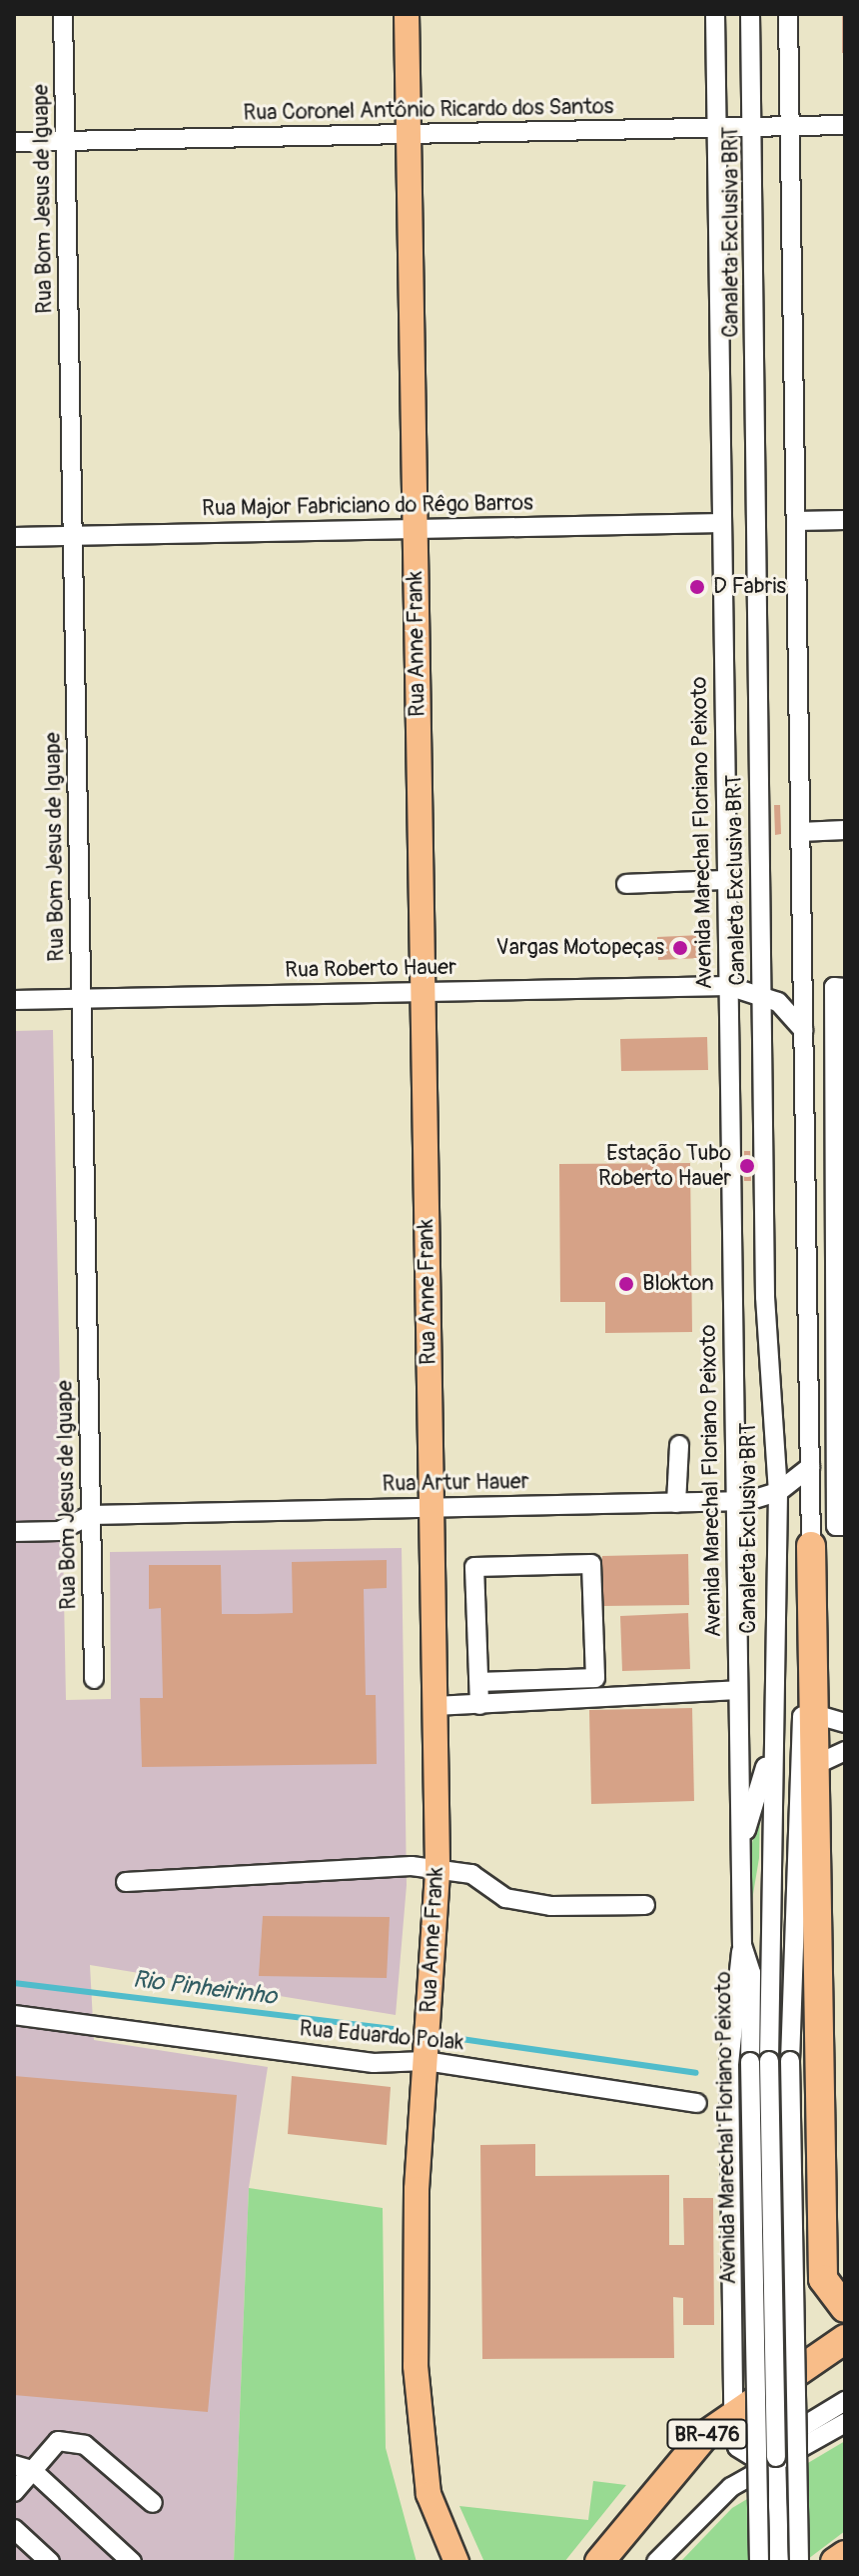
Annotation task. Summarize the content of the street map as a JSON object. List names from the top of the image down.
{
  "streets": {
    "highway": ["BR-476"],
    "main road": ["Rua Anne Frank"],
    "street": [
      "Rua Coronel Antônio Ricardo dos Santos",
      "Rua Bom Jesus de Iguape",
      "Canaleta Exclusiva BRT",
      "Rua Major Fabriciano do Rêgo Barros",
      "Avenida Marechal Floriano Peixoto",
      "Rua Roberto Hauer",
      "Rua Artur Hauer",
      "Rua Eduardo Polak"
    ]
  },
  "crossings": [
    ["Rua Coronel Antônio Ricardo dos Santos", "Rua Bom Jesus de Iguape"],
    ["Rua Coronel Antônio Ricardo dos Santos", "Canaleta Exclusiva BRT"],
    ["Rua Coronel Antônio Ricardo dos Santos", "Rua Anne Frank"],
    ["Rua Coronel Antônio Ricardo dos Santos", "Avenida Marechal Floriano Peixoto"],
    ["Rua Bom Jesus de Iguape", "Rua Major Fabriciano do Rêgo Barros"],
    ["Rua Bom Jesus de Iguape", "Rua Roberto Hauer"],
    ["Rua Bom Jesus de Iguape", "Rua Artur Hauer"],
    ["Canaleta Exclusiva BRT", "Avenida Marechal Floriano Peixoto"],
    ["Canaleta Exclusiva BRT", "Rua Roberto Hauer"],
    ["Canaleta Exclusiva BRT", "Rua Artur Hauer"],
    ["Canaleta Exclusiva BRT", "BR-476"],
    ["Rua Major Fabriciano do Rêgo Barros", "Rua Anne Frank"],
    ["Rua Major Fabriciano do Rêgo Barros", "Avenida Marechal Floriano Peixoto"],
    ["Rua Anne Frank", "Rua Roberto Hauer"],
    ["Rua Anne Frank", "Rua Artur Hauer"],
    ["Rua Anne Frank", "Rua Eduardo Polak"],
    ["Avenida Marechal Floriano Peixoto", "Rua Roberto Hauer"],
    ["Avenida Marechal Floriano Peixoto", "Rua Artur Hauer"]
  ],
  "water": ["Rio Pinheirinho"],
  "places": [
    "D Fabris",
    "Vargas Motopeças",
    "Estação Tubo Roberto Hauer",
    "Blokton"
  ]
}
